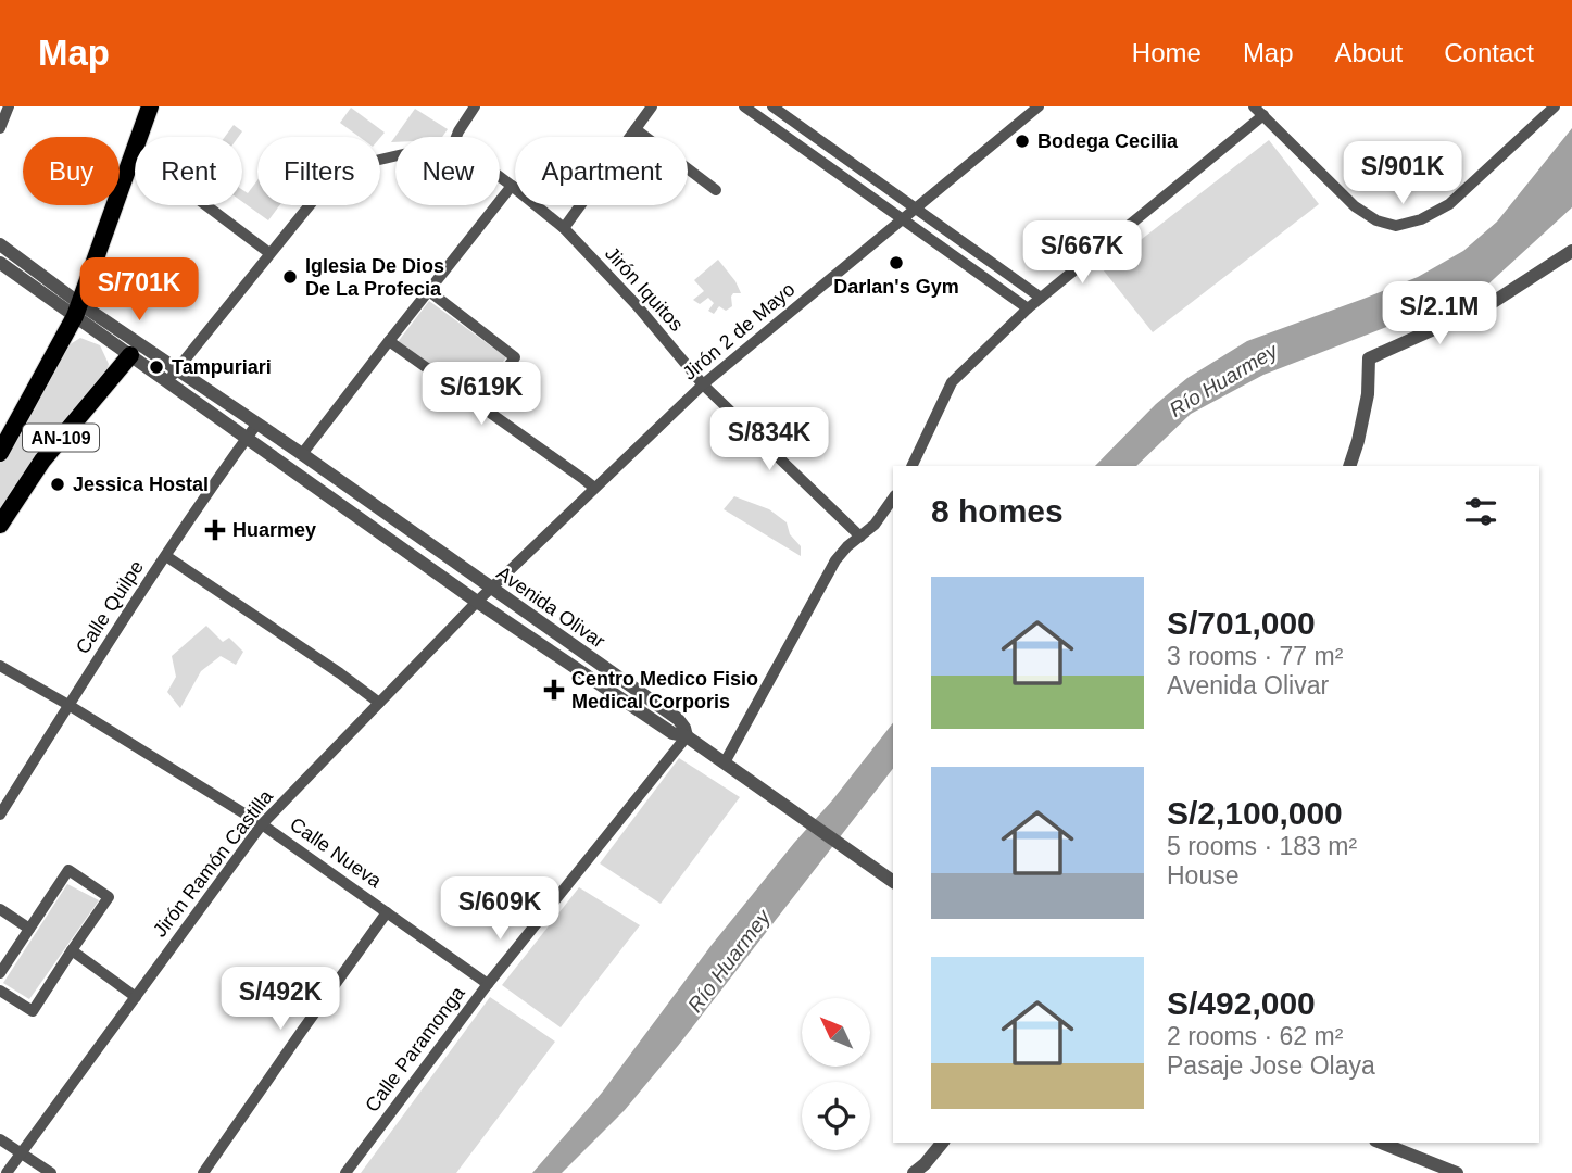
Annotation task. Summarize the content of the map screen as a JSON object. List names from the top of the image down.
{
  "streets": {
    "main road": ["AN-109"],
    "street": [
      "Jirón Iquitos",
      "Jirón 2 de Mayo",
      "Calle Quilpe",
      "Avenida Olivar",
      "Calle Nueva",
      "Jirón Ramón Castilla",
      "Calle Paramonga"
    ]
  },
  "crossings": [
    ["Jirón Iquitos", "Jirón 2 de Mayo"],
    ["Jirón 2 de Mayo", "Avenida Olivar"],
    ["Jirón 2 de Mayo", "Jirón Ramón Castilla"],
    ["AN-109", "Avenida Olivar"],
    ["Calle Quilpe", "Avenida Olivar"],
    ["Calle Quilpe", "Calle Nueva"],
    ["Avenida Olivar", "Jirón Ramón Castilla"],
    ["Avenida Olivar", "Calle Paramonga"],
    ["Calle Nueva", "Jirón Ramón Castilla"],
    ["Calle Nueva", "Calle Paramonga"]
  ],
  "water": ["Río Huarmey"],
  "places": {
    "other": [
      "Bodega Cecilia",
      "Darlan's Gym",
      "Iglesia De Dios De La Profecia",
      "Tampuriari",
      "Jessica Hostal"
    ],
    "health": ["Huarmey", "Centro Medico Fisio Medical Corporis"]
  },
  "north": "top left",
  "page": {
    "header": "Map",
    "nav": [
      "Home",
      "Map",
      "About",
      "Contact"
    ],
    "chip": [
      "Buy",
      "Rent",
      "Filters",
      "New",
      "Apartment"
    ],
    "price": [
      "S/901K",
      "S/667K",
      "S/701K",
      "S/2.1M",
      "S/619K",
      "S/834K",
      "S/609K",
      "S/492K"
    ],
    "heading": "8 homes",
    "list": [
      {
        "name": "S/701,000",
        "note": "3 rooms · 77 m² · Avenida Olivar"
      },
      {
        "name": "S/2,100,000",
        "note": "5 rooms · 183 m² · House"
      },
      {
        "name": "S/492,000",
        "note": "2 rooms · 62 m² · Pasaje Jose Olaya"
      }
    ]
  }
}
